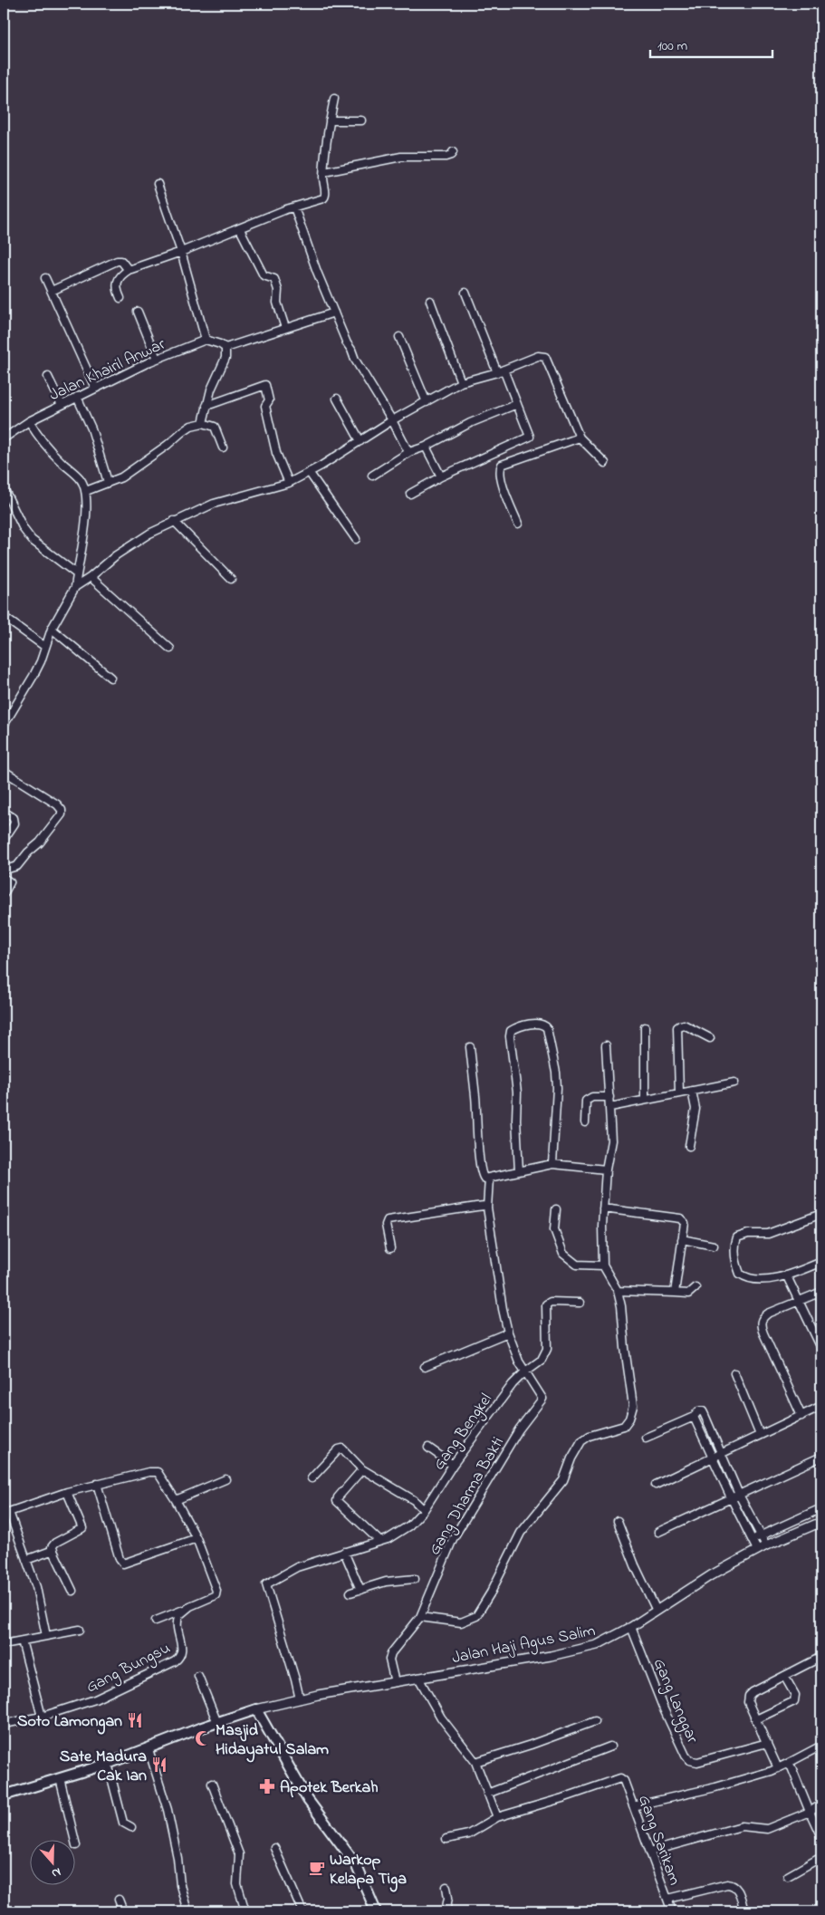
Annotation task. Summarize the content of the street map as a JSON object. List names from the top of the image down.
{
  "streets": {
    "street": [
      "Jalan Khairil Anwar",
      "Gang Bengkel",
      "Gang Dharma Bakti",
      "Jalan Haji Agus Salim",
      "Gang Bungsu",
      "Gang Langgar",
      "Gang Sarikam"
    ]
  },
  "crossings": [
    ["Gang Bengkel", "Gang Dharma Bakti"],
    ["Gang Bengkel", "Jalan Haji Agus Salim"],
    ["Gang Dharma Bakti", "Jalan Haji Agus Salim"],
    ["Jalan Haji Agus Salim", "Gang Langgar"]
  ],
  "places": {
    "restaurant": ["Soto Lamongan", "Sate Madura Cak Ian"],
    "mosque": ["Masjid Hidayatul Salam"],
    "pharmacy": ["Apotek Berkah"],
    "cafe": ["Warkop Kelapa Tiga"]
  },
  "scale_bar": "100 m",
  "north": "bottom"
}
